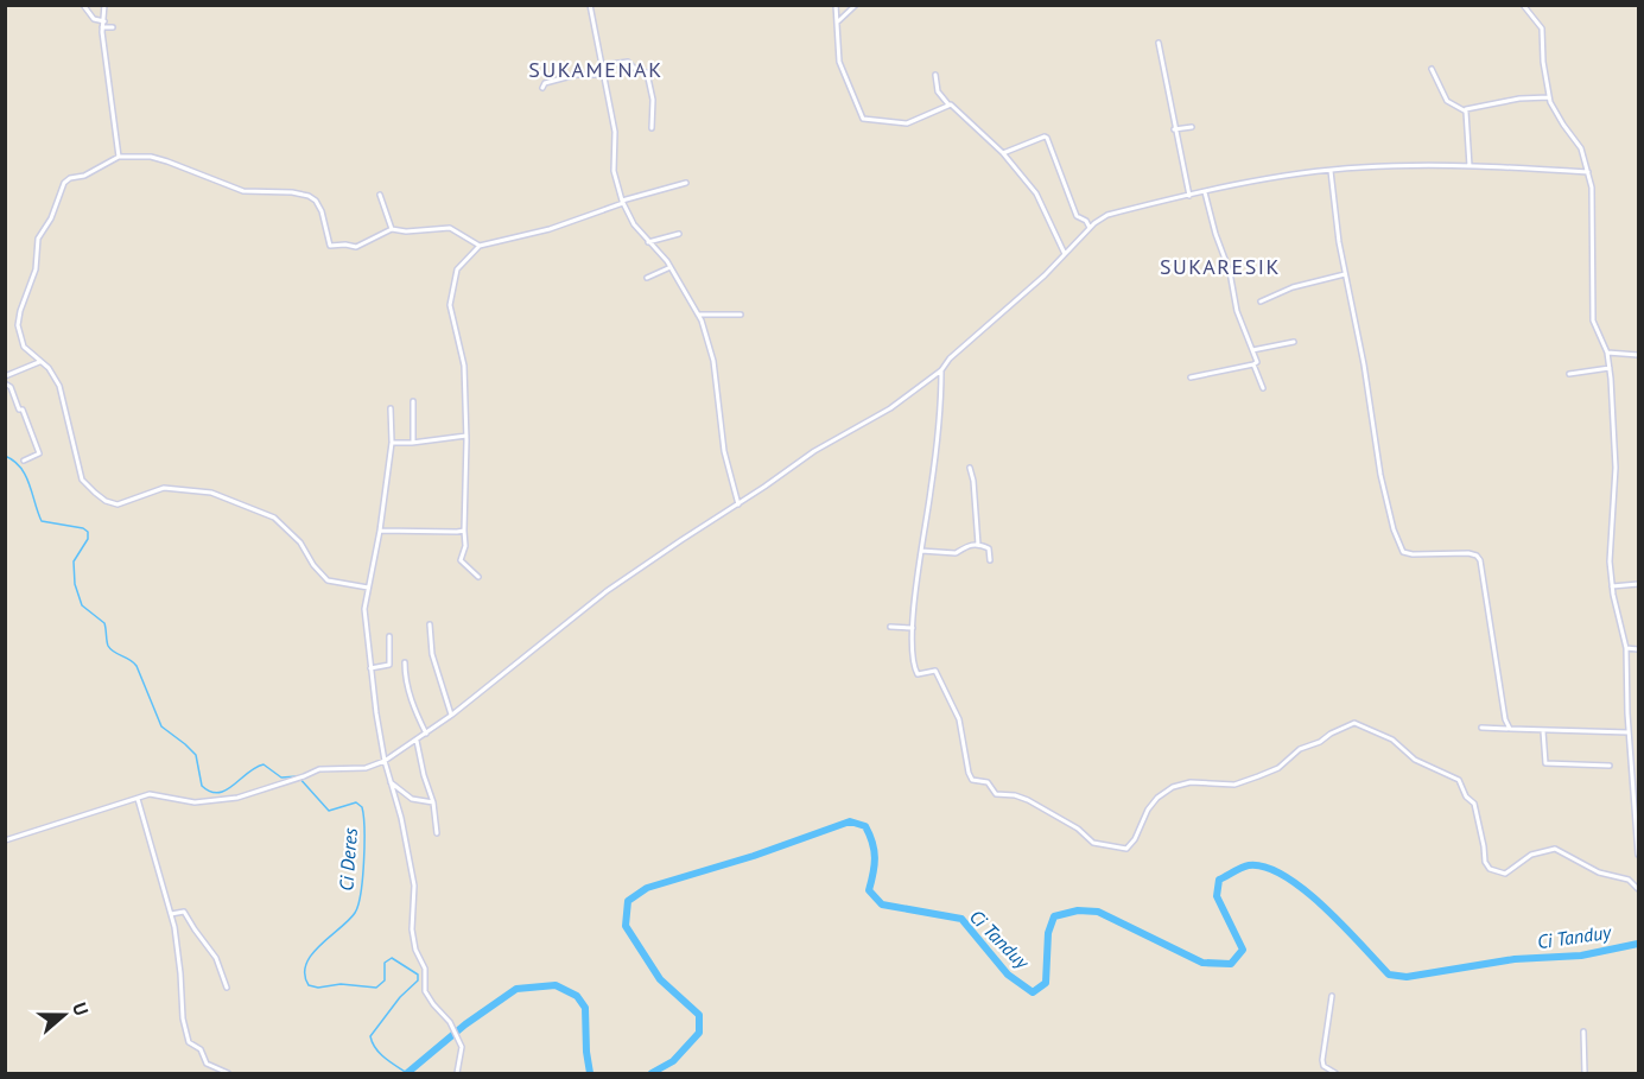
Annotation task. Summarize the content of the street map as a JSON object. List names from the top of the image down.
{
  "districts": ["SUKAMENAK", "SUKARESIK"],
  "water": ["Ci Deres", "Ci Tanduy"],
  "north": "right"
}
